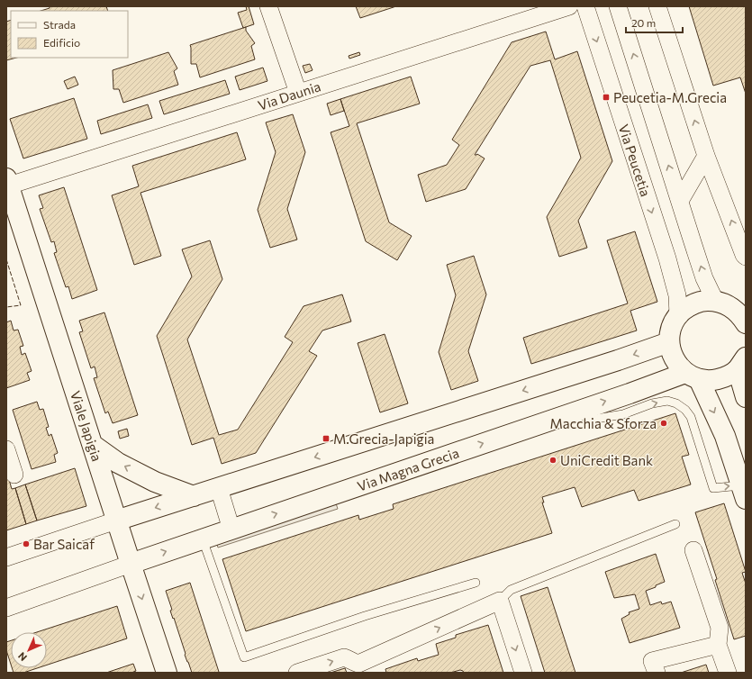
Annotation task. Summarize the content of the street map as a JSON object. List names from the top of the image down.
{
  "streets": {
    "main road": ["Viale Japigia", "Via Magna Grecia"],
    "street": ["Via Daunia", "Via Peucetia"]
  },
  "crossings": [
    ["Via Daunia", "Viale Japigia"],
    ["Viale Japigia", "Via Magna Grecia"]
  ],
  "places": {
    "transit": ["Peucetia-M.Grecia", "M.Grecia-Japigia"],
    "other": ["Macchia & Sforza", "UniCredit Bank", "Bar Saicaf"]
  },
  "legend": ["Strada", "Edificio"],
  "scale_bar": "20 m",
  "north": "bottom left"
}
